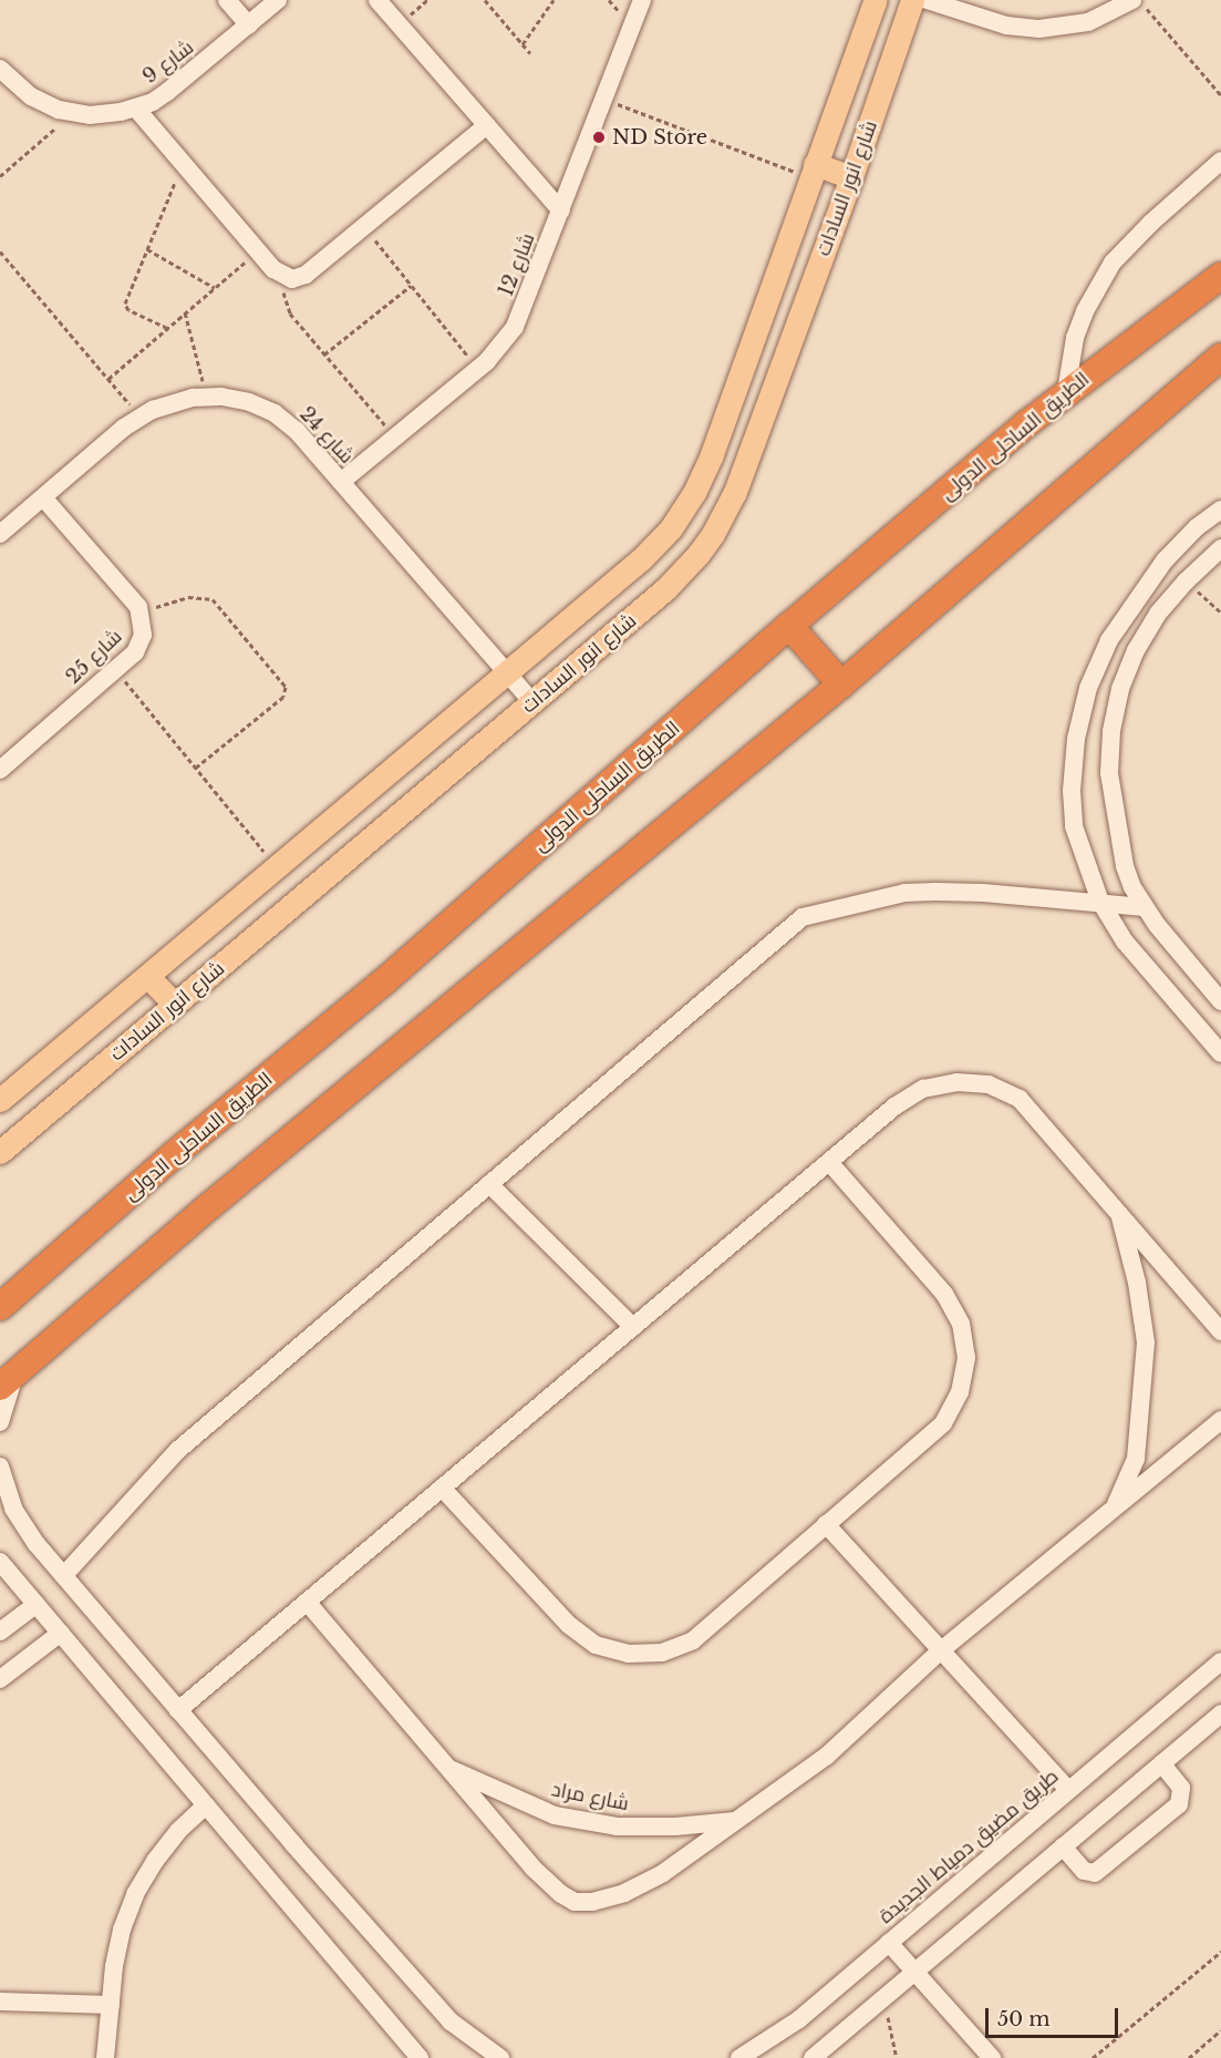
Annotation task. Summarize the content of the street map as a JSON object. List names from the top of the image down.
{
  "streets": {
    "highway": ["الطريق الساحلى الدولى"],
    "main road": ["شارع انور السادات"],
    "street": [
      "شارع 9",
      "شارع 12",
      "شارع 24",
      "شارع 25",
      "شارع مراد",
      "طريق مضيق دمياط الجديدة"
    ]
  },
  "crossings": [
    ["شارع انور السادات", "شارع 24"],
    ["شارع 12", "شارع 24"],
    ["شارع 24", "شارع 25"]
  ],
  "places": ["ND Store"],
  "scale_bar": "50 m"
}
